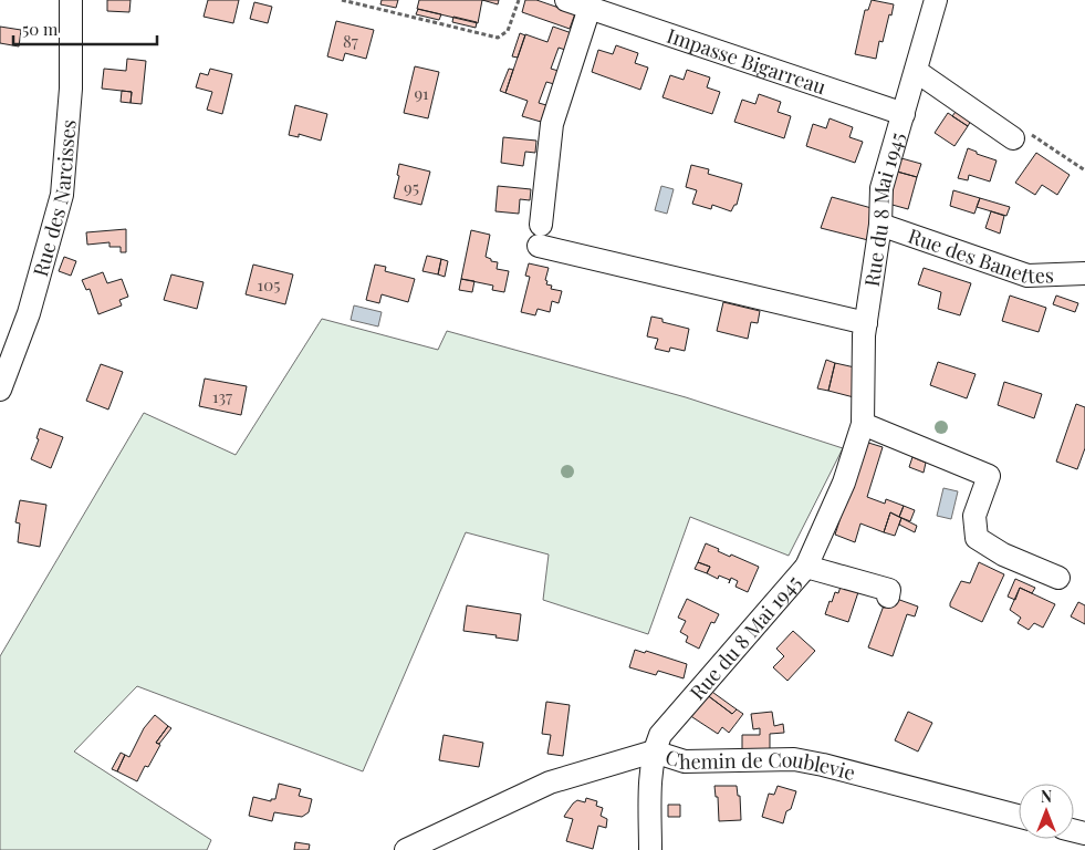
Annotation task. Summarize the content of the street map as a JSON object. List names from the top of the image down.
{
  "streets": {
    "street": [
      "Impasse Bigarreau",
      "Rue des Narcisses",
      "Rue du 8 Mai 1945",
      "Rue des Banettes",
      "Chemin de Coublevie"
    ]
  },
  "crossings": [
    ["Impasse Bigarreau", "Rue du 8 Mai 1945"],
    ["Rue du 8 Mai 1945", "Rue des Banettes"],
    ["Rue du 8 Mai 1945", "Chemin de Coublevie"]
  ],
  "house_numbers": [
    "87",
    "91",
    "95",
    "105",
    "137"
  ],
  "scale_bar": "50 m",
  "north": "top"
}
